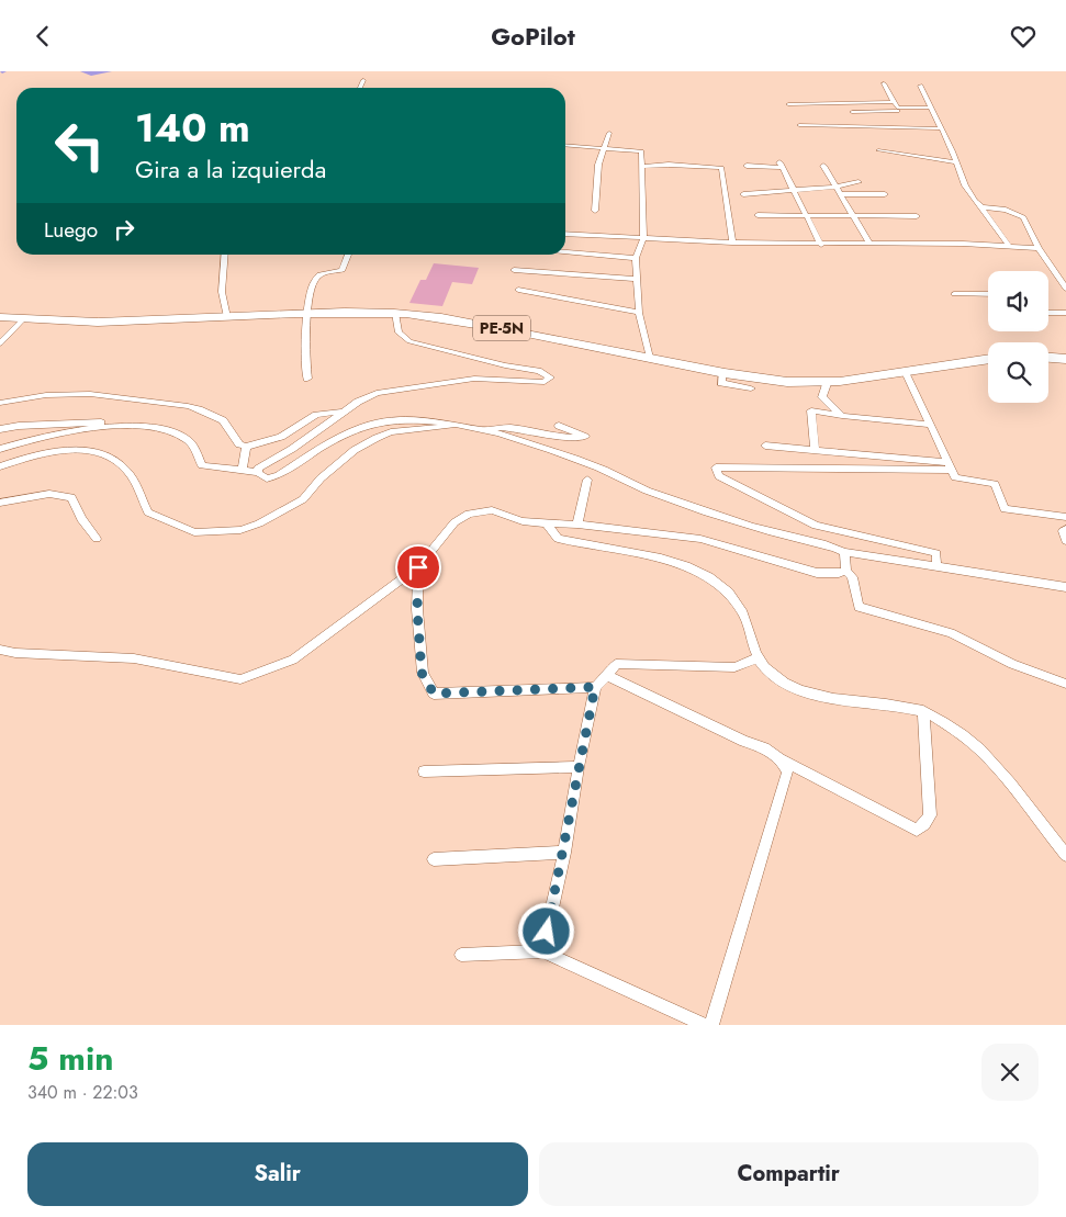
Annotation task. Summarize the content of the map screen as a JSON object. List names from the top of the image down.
{
  "streets": {
    "highway": ["PE-5N"]
  },
  "page": {
    "header": "GoPilot",
    "turn": ["140 m", "Gira a la izquierda"],
    "then": "Luego",
    "heading": ["5 min", "340 m · 22:03"],
    "buttons": ["Salir", "Compartir"]
  }
}
